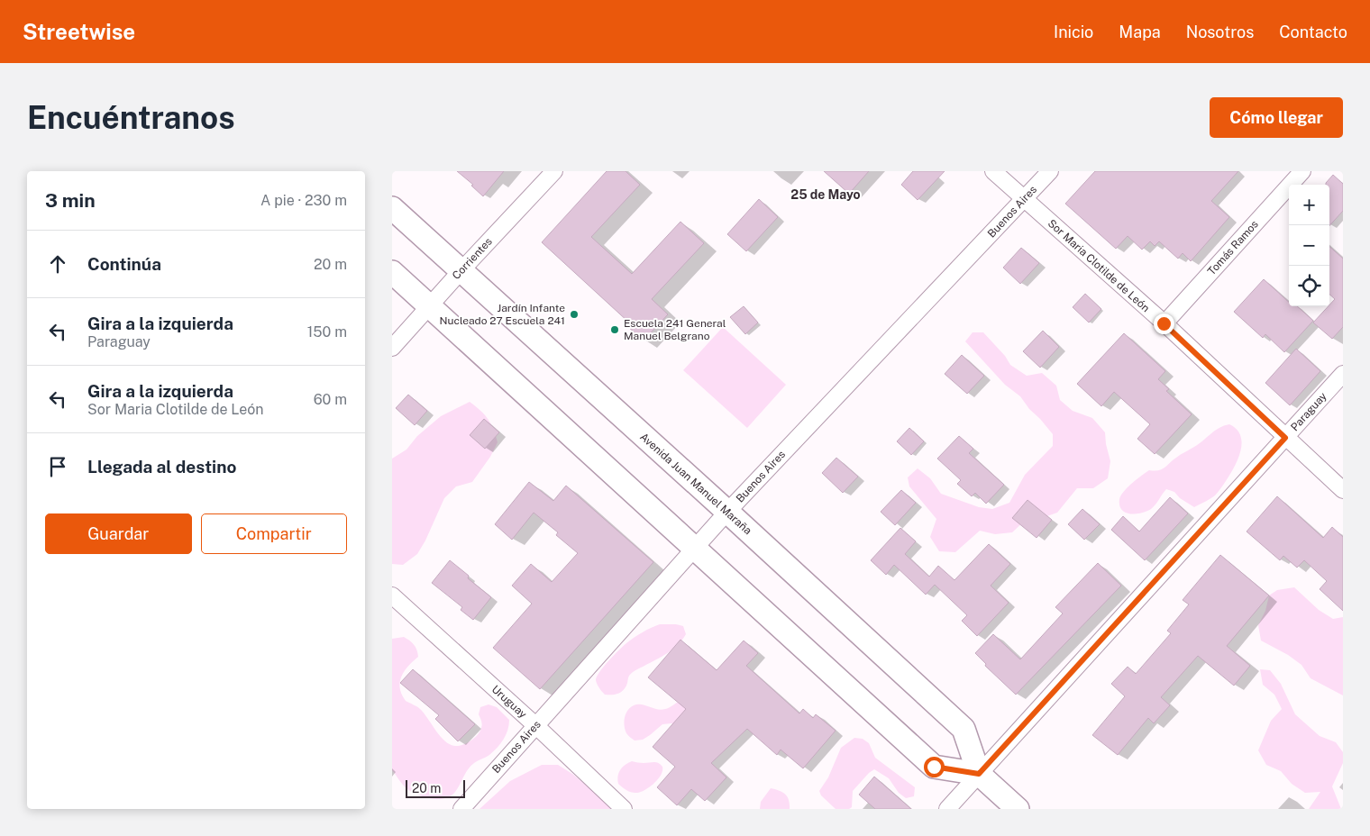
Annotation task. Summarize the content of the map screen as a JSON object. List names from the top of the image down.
{
  "streets": {
    "street": [
      "Buenos Aires",
      "Tomás Ramos",
      "Corrientes",
      "Sor Maria Clotilde de León",
      "Paraguay",
      "Avenida Juan Manuel Maraña",
      "Uruguay"
    ]
  },
  "crossings": [
    ["Buenos Aires", "Sor Maria Clotilde de León"],
    ["Buenos Aires", "Avenida Juan Manuel Maraña"],
    ["Buenos Aires", "Uruguay"],
    ["Tomás Ramos", "Sor Maria Clotilde de León"],
    ["Corrientes", "Avenida Juan Manuel Maraña"],
    ["Sor Maria Clotilde de León", "Paraguay"],
    ["Paraguay", "Avenida Juan Manuel Maraña"]
  ],
  "districts": ["25 de Mayo"],
  "places": ["Jardín Infante Nucleado 27 Escuela 241", "Escuela 241 General Manuel Belgrano"],
  "scale_bar": "20 m",
  "page": {
    "header": "Streetwise",
    "nav": [
      "Inicio",
      "Mapa",
      "Nosotros",
      "Contacto"
    ],
    "buttons": [
      "Cómo llegar",
      ["Guardar", "Compartir"]
    ],
    "title": "Encuéntranos",
    "heading": ["3 min", "A pie · 230 m"],
    "map_buttons": ["+", "−"],
    "list": [
      ["Continúa", "20 m"],
      ["Gira a la izquierda", "Paraguay", "150 m"],
      ["Gira a la izquierda", "Sor Maria Clotilde de León", "60 m"],
      "Llegada al destino"
    ],
    "scale": "20 m"
  }
}
